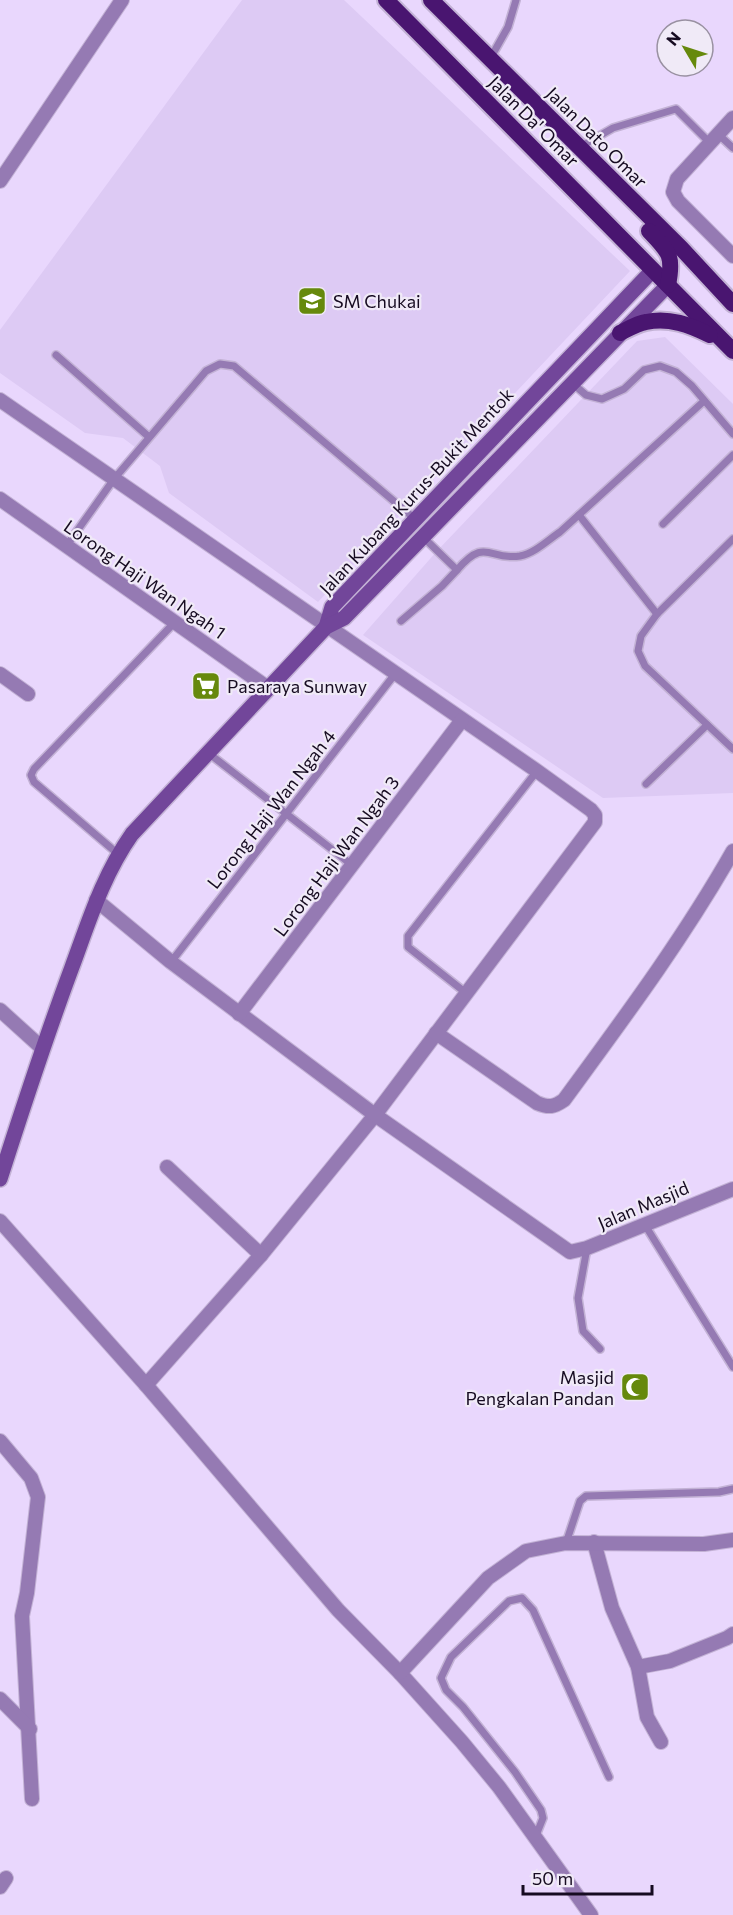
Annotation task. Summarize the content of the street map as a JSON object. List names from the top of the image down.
{
  "streets": {
    "highway": ["Jalan Da' Omar", "Jalan Dato Omar"],
    "main road": ["Jalan Kubang Kurus-Bukit Mentok"],
    "street": ["Lorong Haji Wan Ngah 1", "Lorong Haji Wan Ngah 3", "Jalan Masjid"],
    "lane": ["Lorong Haji Wan Ngah 4"]
  },
  "crossings": [
    ["Jalan Da' Omar", "Jalan Kubang Kurus-Bukit Mentok"]
  ],
  "places": {
    "school or university": ["SM Chukai"],
    "supermarket": ["Pasaraya Sunway"],
    "mosque": ["Masjid Pengkalan Pandan"]
  },
  "scale_bar": "50 m",
  "north": "top left"
}
